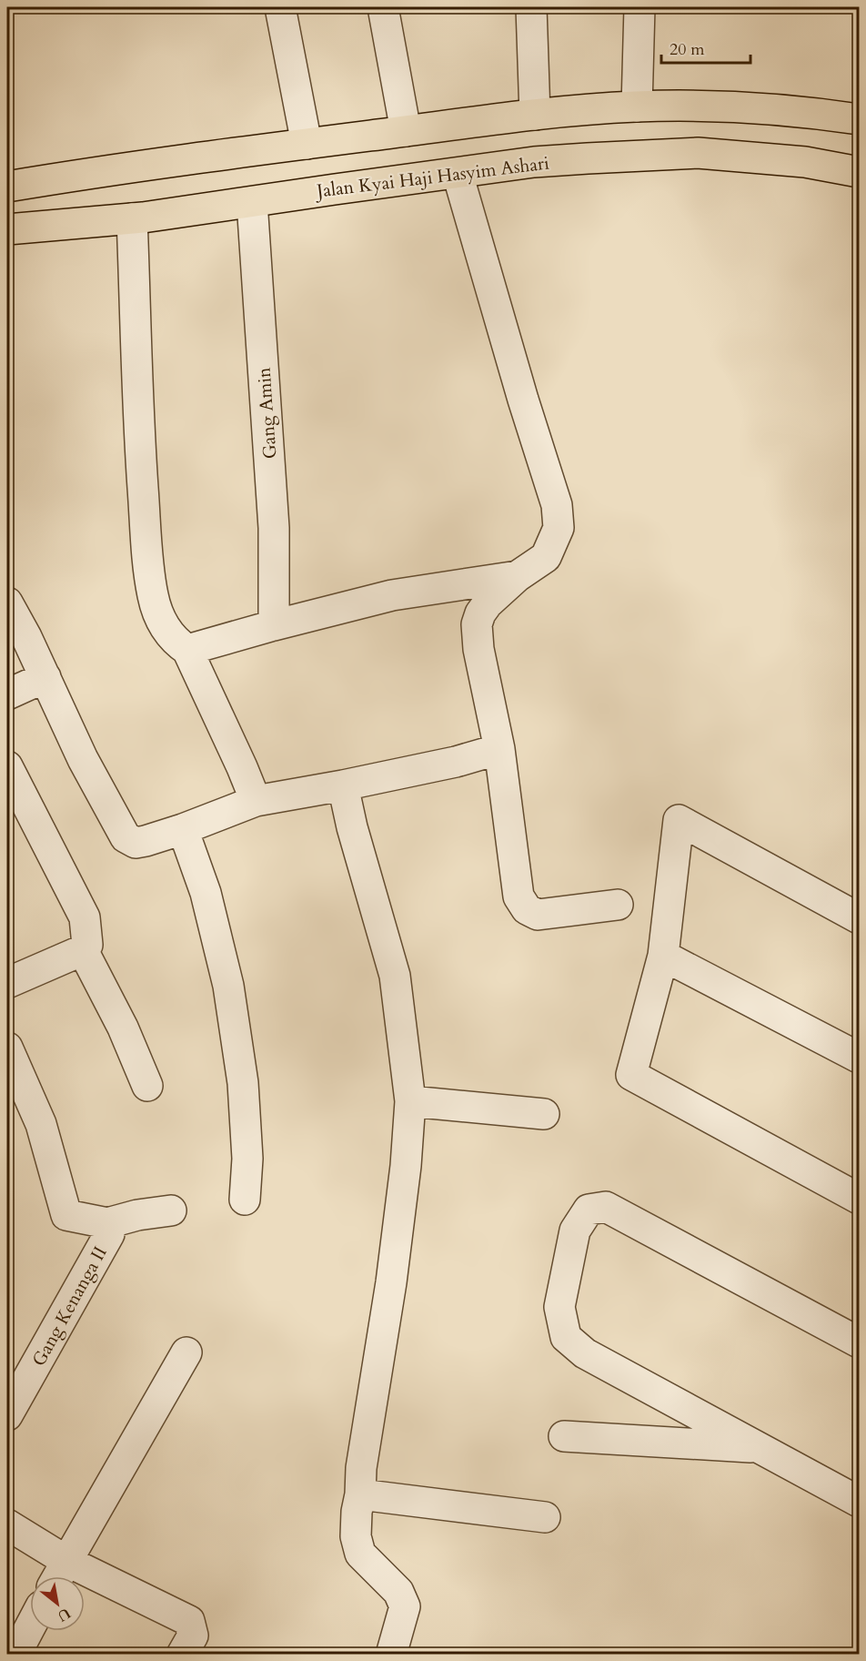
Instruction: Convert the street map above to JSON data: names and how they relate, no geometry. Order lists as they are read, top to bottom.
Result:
{
  "streets": {
    "main road": ["Jalan Kyai Haji Hasyim Ashari"],
    "street": ["Gang Amin", "Gang Kenanga II"]
  },
  "crossings": [
    ["Jalan Kyai Haji Hasyim Ashari", "Gang Amin"]
  ],
  "scale_bar": "20 m",
  "north": "bottom right"
}
